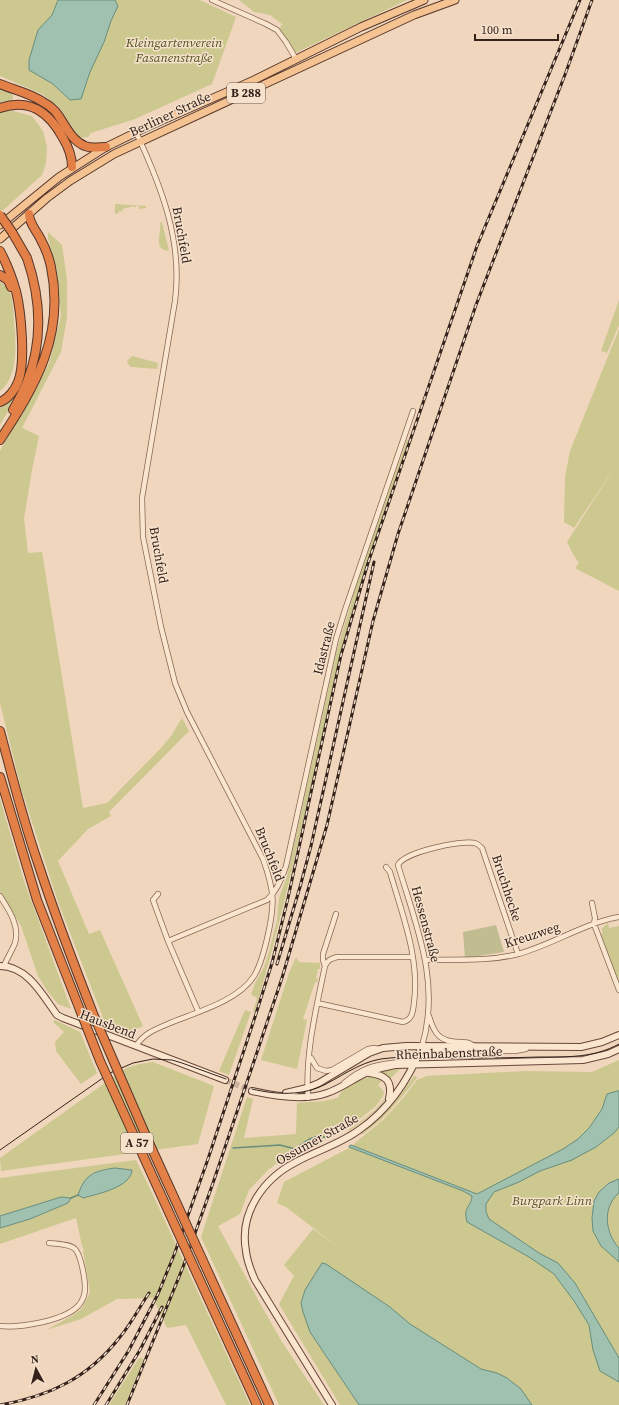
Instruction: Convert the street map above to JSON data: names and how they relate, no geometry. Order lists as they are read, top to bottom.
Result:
{
  "streets": {
    "highway": ["A 57"],
    "main road": [
      "B 288",
      "Berliner Straße",
      "Hausbend",
      "Rheinbabenstraße",
      "Ossumer Straße"
    ],
    "street": [
      "Bruchfeld",
      "Idastraße",
      "Bruchhecke",
      "Hessenstraße",
      "Kreuzweg"
    ]
  },
  "crossings": [
    ["Berliner Straße", "Bruchfeld"],
    ["Bruchfeld", "Idastraße"],
    ["Bruchfeld", "Hausbend"],
    ["Bruchhecke", "Hessenstraße"],
    ["Bruchhecke", "Kreuzweg"],
    ["Hessenstraße", "Kreuzweg"],
    ["Hessenstraße", "Rheinbabenstraße"],
    ["Hessenstraße", "Ossumer Straße"],
    ["Rheinbabenstraße", "Ossumer Straße"]
  ],
  "parks": ["Kleingartenverein Fasanenstraße", "Burgpark Linn"],
  "scale_bar": "100 m",
  "north": "top"
}
